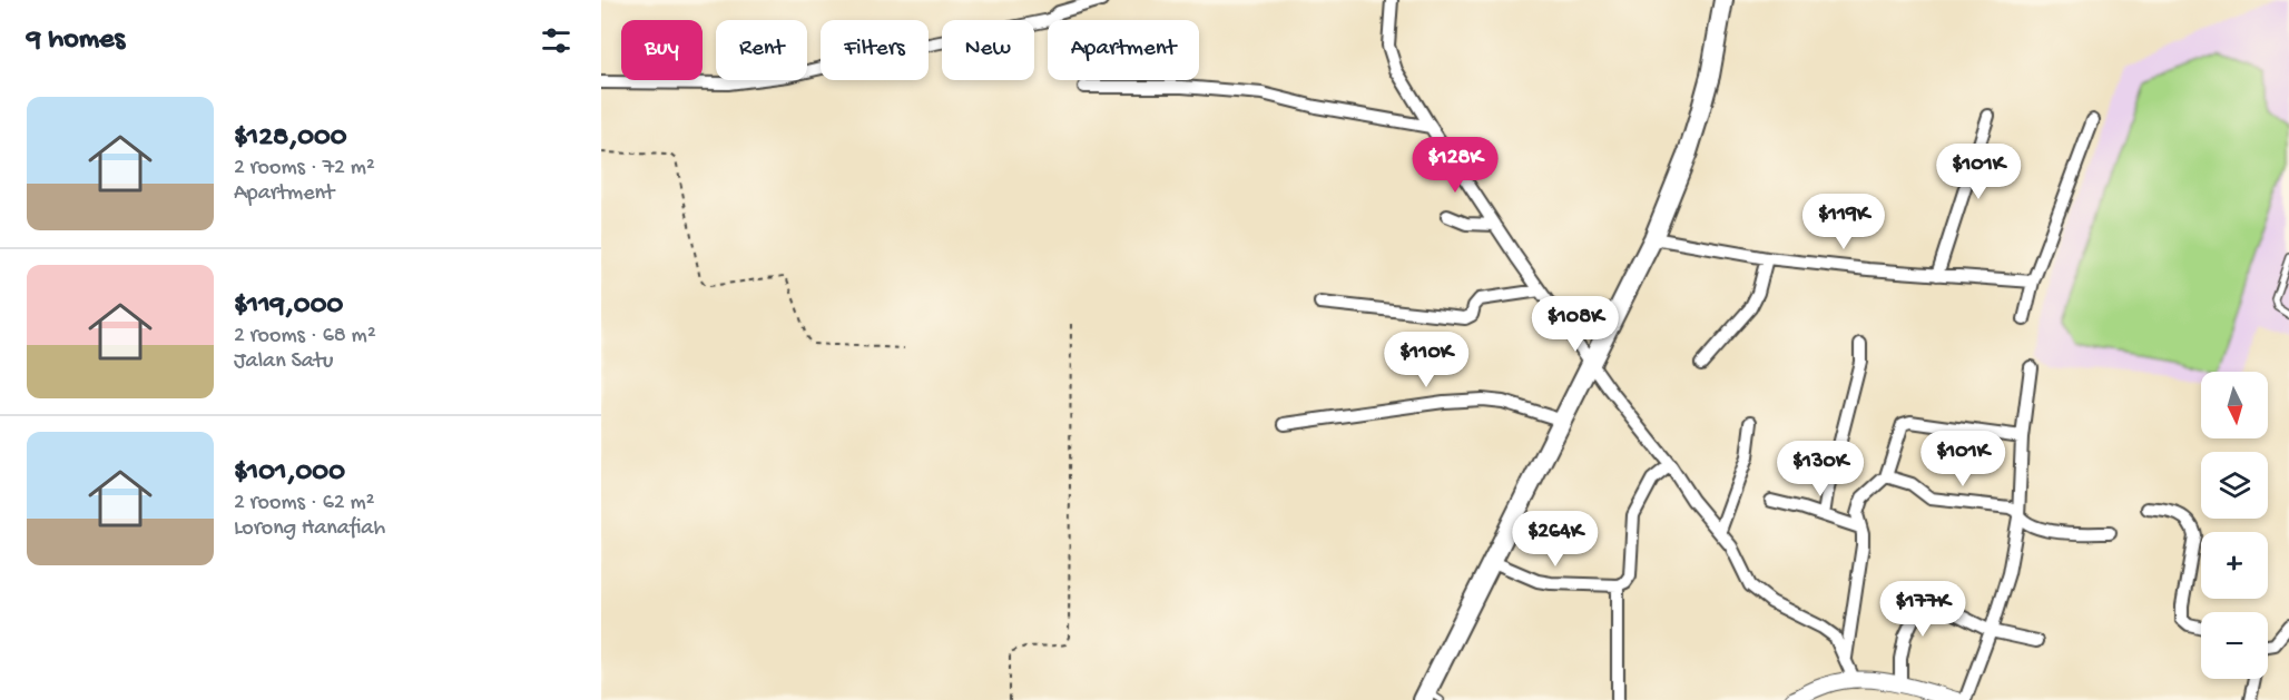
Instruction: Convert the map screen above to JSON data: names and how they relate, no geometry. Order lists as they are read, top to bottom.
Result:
{
  "north": "bottom",
  "page": {
    "heading": "9 homes",
    "chip": [
      "Buy",
      "Rent",
      "Filters",
      "New",
      "Apartment"
    ],
    "list": [
      {
        "name": "$128,000",
        "note": "2 rooms · 72 m² · Apartment"
      },
      {
        "name": "$119,000",
        "note": "2 rooms · 68 m² · Jalan Satu"
      },
      {
        "name": "$101,000",
        "note": "2 rooms · 62 m² · Lorong Hanafiah"
      }
    ],
    "price": [
      "$128K",
      "$101K",
      "$119K",
      "$108K",
      "$110K",
      "$101K",
      "$130K",
      "$264K",
      "$177K"
    ],
    "map_buttons": ["+", "−"]
  }
}
